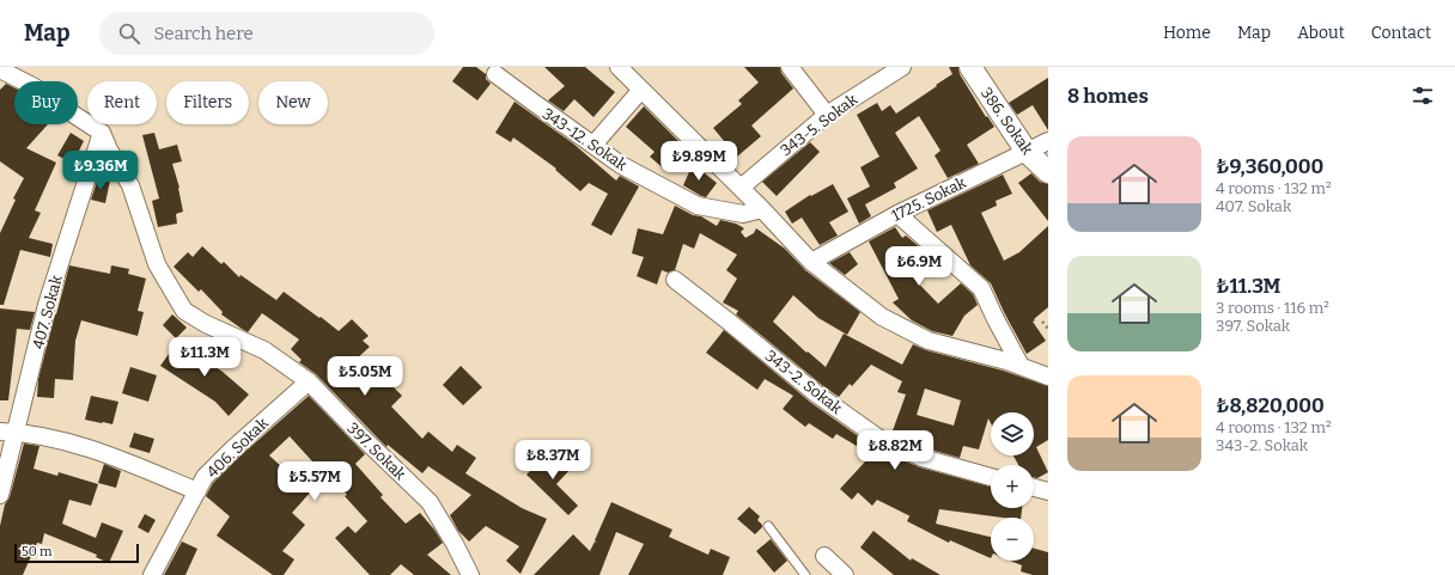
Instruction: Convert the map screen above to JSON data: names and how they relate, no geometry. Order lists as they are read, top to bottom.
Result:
{
  "streets": {
    "street": [
      "386. Sokak",
      "343-5. Sokak",
      "343-12. Sokak",
      "1725. Sokak",
      "407. Sokak",
      "343-2. Sokak",
      "406. Sokak",
      "397. Sokak"
    ]
  },
  "crossings": [
    ["386. Sokak", "1725. Sokak"],
    ["407. Sokak", "397. Sokak"],
    ["406. Sokak", "397. Sokak"]
  ],
  "scale_bar": "50 m",
  "page": {
    "header": "Map",
    "search": "Search here",
    "nav": [
      "Home",
      "Map",
      "About",
      "Contact"
    ],
    "heading": "8 homes",
    "chip": [
      "Buy",
      "Rent",
      "Filters",
      "New"
    ],
    "list": [
      {
        "name": "₺9,360,000",
        "note": "4 rooms · 132 m² · 407. Sokak"
      },
      {
        "name": "₺11.3M",
        "note": "3 rooms · 116 m² · 397. Sokak"
      },
      {
        "name": "₺8,820,000",
        "note": "4 rooms · 132 m² · 343-2. Sokak"
      }
    ],
    "price": [
      "₺9.89M",
      "₺9.36M",
      "₺6.9M",
      "₺11.3M",
      "₺5.05M",
      "₺8.82M",
      "₺8.37M",
      "₺5.57M"
    ],
    "map_buttons": ["+", "−"],
    "scale": "50 m"
  }
}
